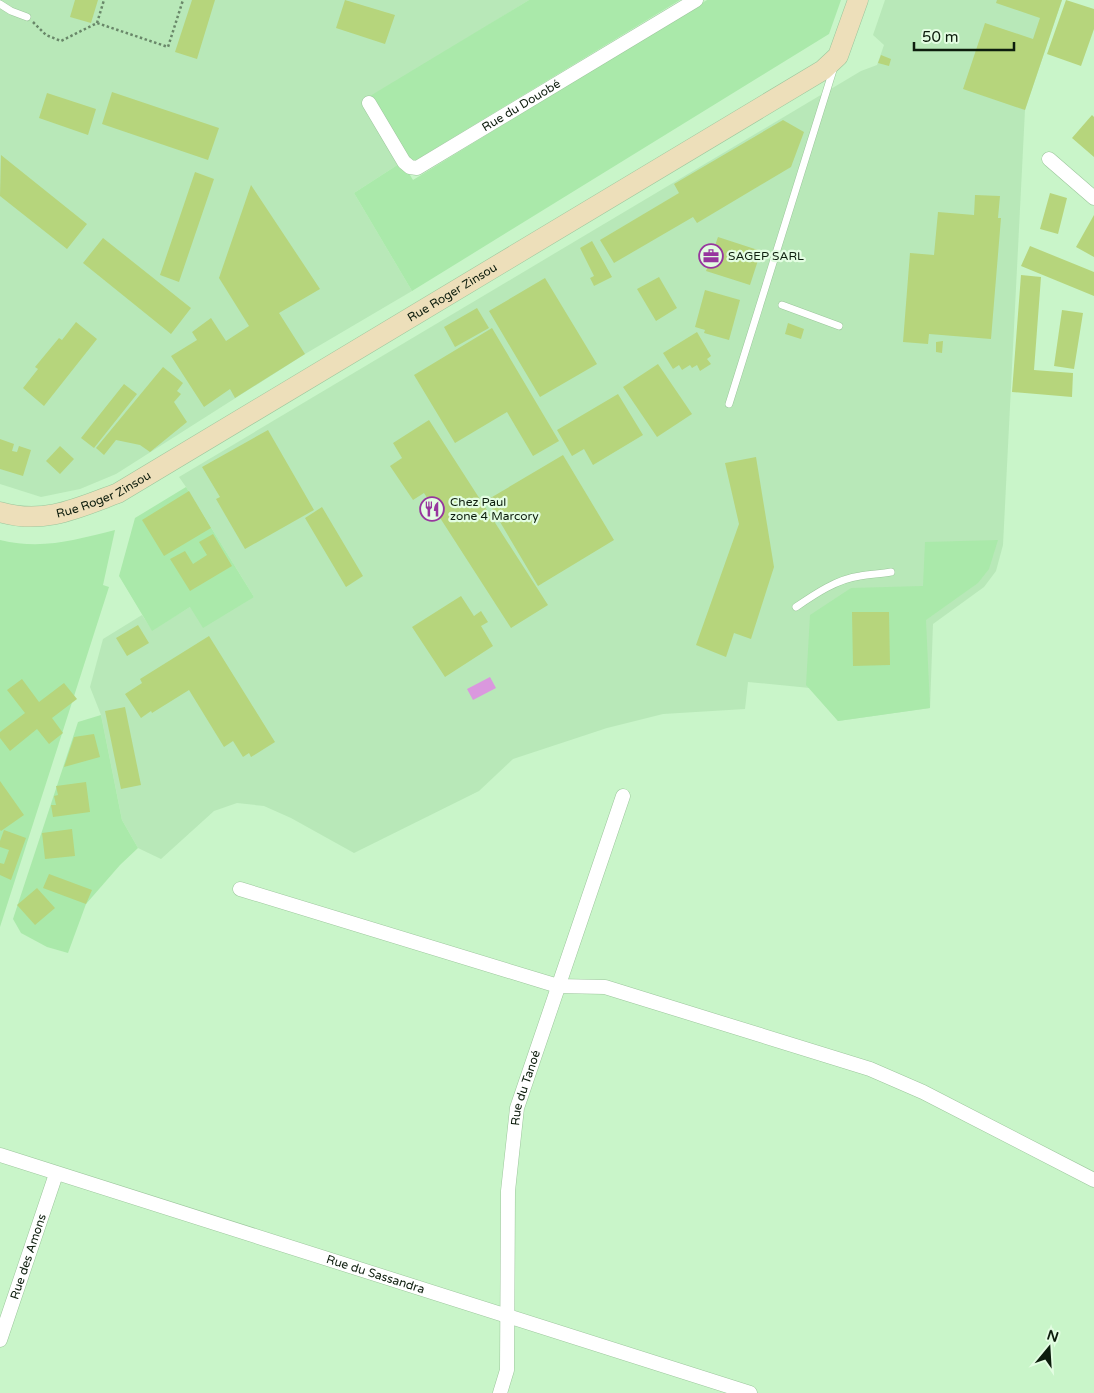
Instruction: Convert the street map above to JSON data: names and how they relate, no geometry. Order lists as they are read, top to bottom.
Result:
{
  "streets": {
    "street": [
      "Rue du Douobé",
      "Rue Roger Zinsou",
      "Rue du Tanoé",
      "Rue des Amons",
      "Rue du Sassandra"
    ]
  },
  "crossings": [
    ["Rue du Tanoé", "Rue du Sassandra"],
    ["Rue des Amons", "Rue du Sassandra"]
  ],
  "places": {
    "office": ["SAGEP SARL"],
    "restaurant": ["Chez Paul zone 4 Marcory"]
  },
  "scale_bar": "50 m",
  "north": "top"
}
